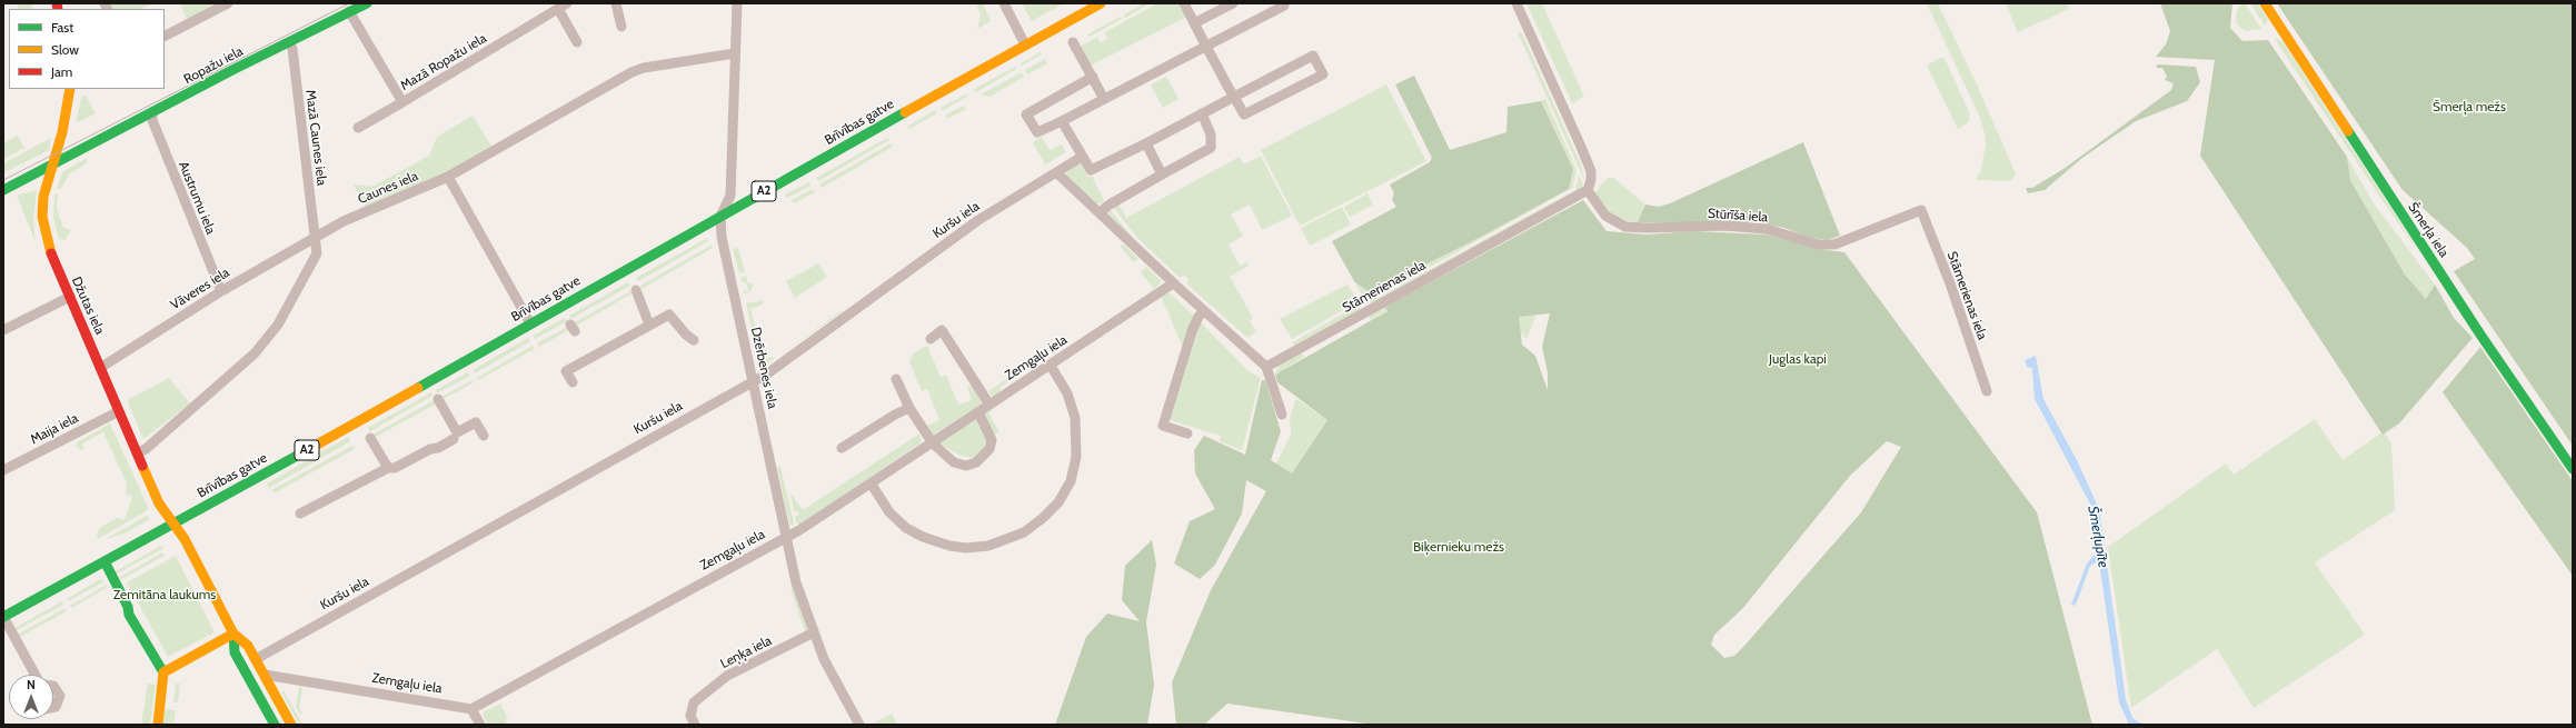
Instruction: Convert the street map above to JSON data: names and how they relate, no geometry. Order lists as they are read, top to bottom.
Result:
{
  "streets": {
    "main road": [
      "Ropažu iela",
      "Brīvības gatve",
      "A2",
      "Šmerļa iela",
      "Džutas iela"
    ],
    "street": [
      "Mazā Ropažu iela",
      "Mazā Caunes iela",
      "Caunes iela",
      "Austrumu iela",
      "Stūrīša iela",
      "Kuršu iela",
      "Stāmerienas iela",
      "Vāveres iela",
      "Zemgaļu iela",
      "Dzērbenes iela",
      "Maija iela",
      "Leņķa iela"
    ]
  },
  "crossings": [
    ["Mazā Ropažu iela", "Ropažu iela"],
    ["Ropažu iela", "Mazā Caunes iela"],
    ["Ropažu iela", "Austrumu iela"],
    ["Ropažu iela", "Džutas iela"],
    ["Brīvības gatve", "Džutas iela"],
    ["Brīvības gatve", "Dzērbenes iela"],
    ["Mazā Caunes iela", "Caunes iela"],
    ["Mazā Caunes iela", "Vāveres iela"],
    ["Caunes iela", "Vāveres iela"],
    ["Caunes iela", "Dzērbenes iela"],
    ["Austrumu iela", "Vāveres iela"],
    ["Stūrīša iela", "Stāmerienas iela"],
    ["Kuršu iela", "Dzērbenes iela"],
    ["Vāveres iela", "Džutas iela"],
    ["Džutas iela", "Maija iela"],
    ["Zemgaļu iela", "Dzērbenes iela"],
    ["Dzērbenes iela", "Leņķa iela"]
  ],
  "water": ["Šmerļupīte"],
  "parks": [
    "Šmerļa mežs",
    "Juglas kapi",
    "Biķernieku mežs",
    "Zemitāna laukums"
  ],
  "legend": ["Fast", "Slow", "Jam"],
  "north": "top"
}
